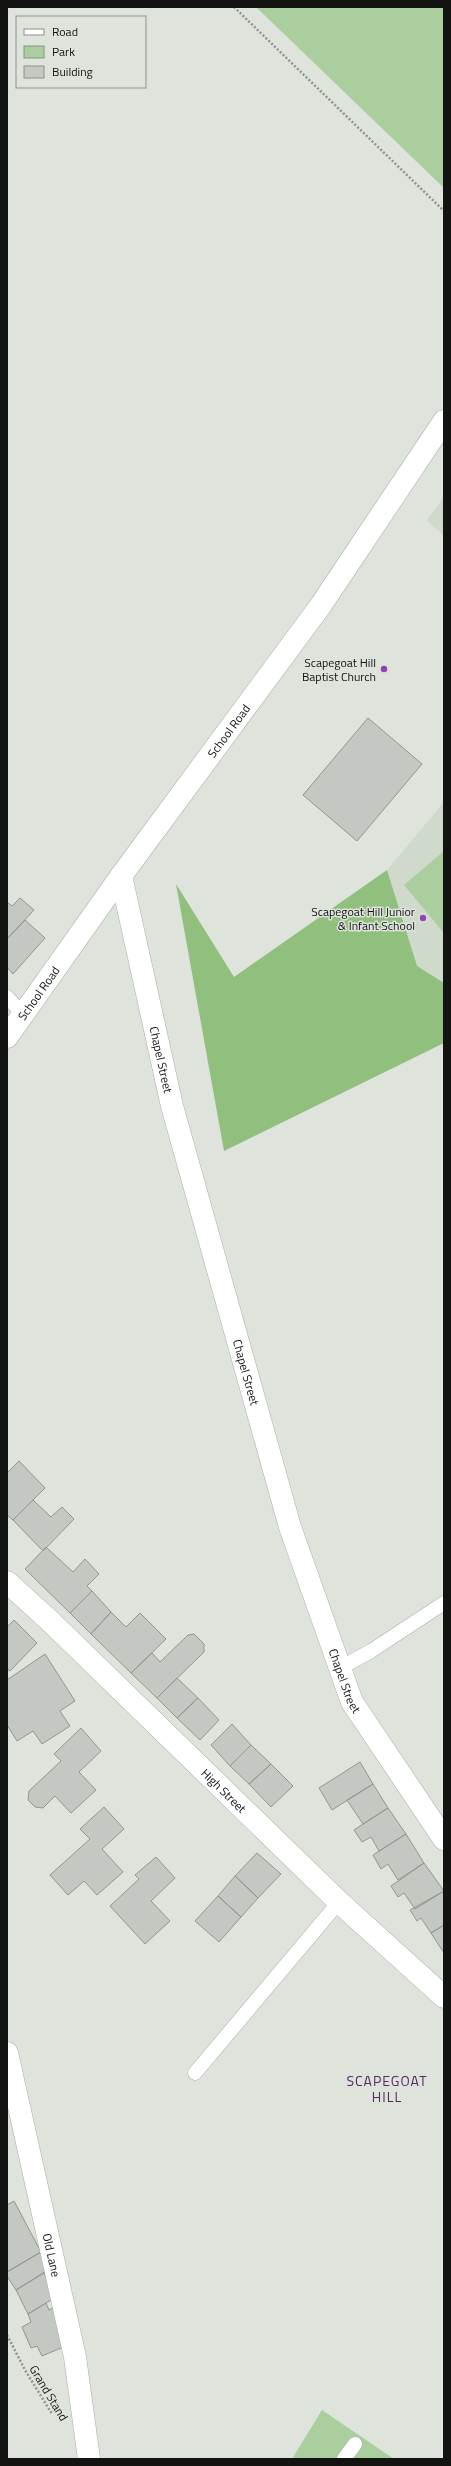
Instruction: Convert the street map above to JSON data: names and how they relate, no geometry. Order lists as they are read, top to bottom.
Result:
{
  "streets": {
    "street": [
      "School Road",
      "Chapel Street",
      "High Street",
      "Old Lane"
    ],
    "path": ["Grand Stand"]
  },
  "crossings": [
    ["School Road", "Chapel Street"]
  ],
  "districts": ["SCAPEGOAT HILL"],
  "places": ["Scapegoat Hill Baptist Church", "Scapegoat Hill Junior & Infant School"],
  "legend": ["Road", "Park", "Building"]
}
